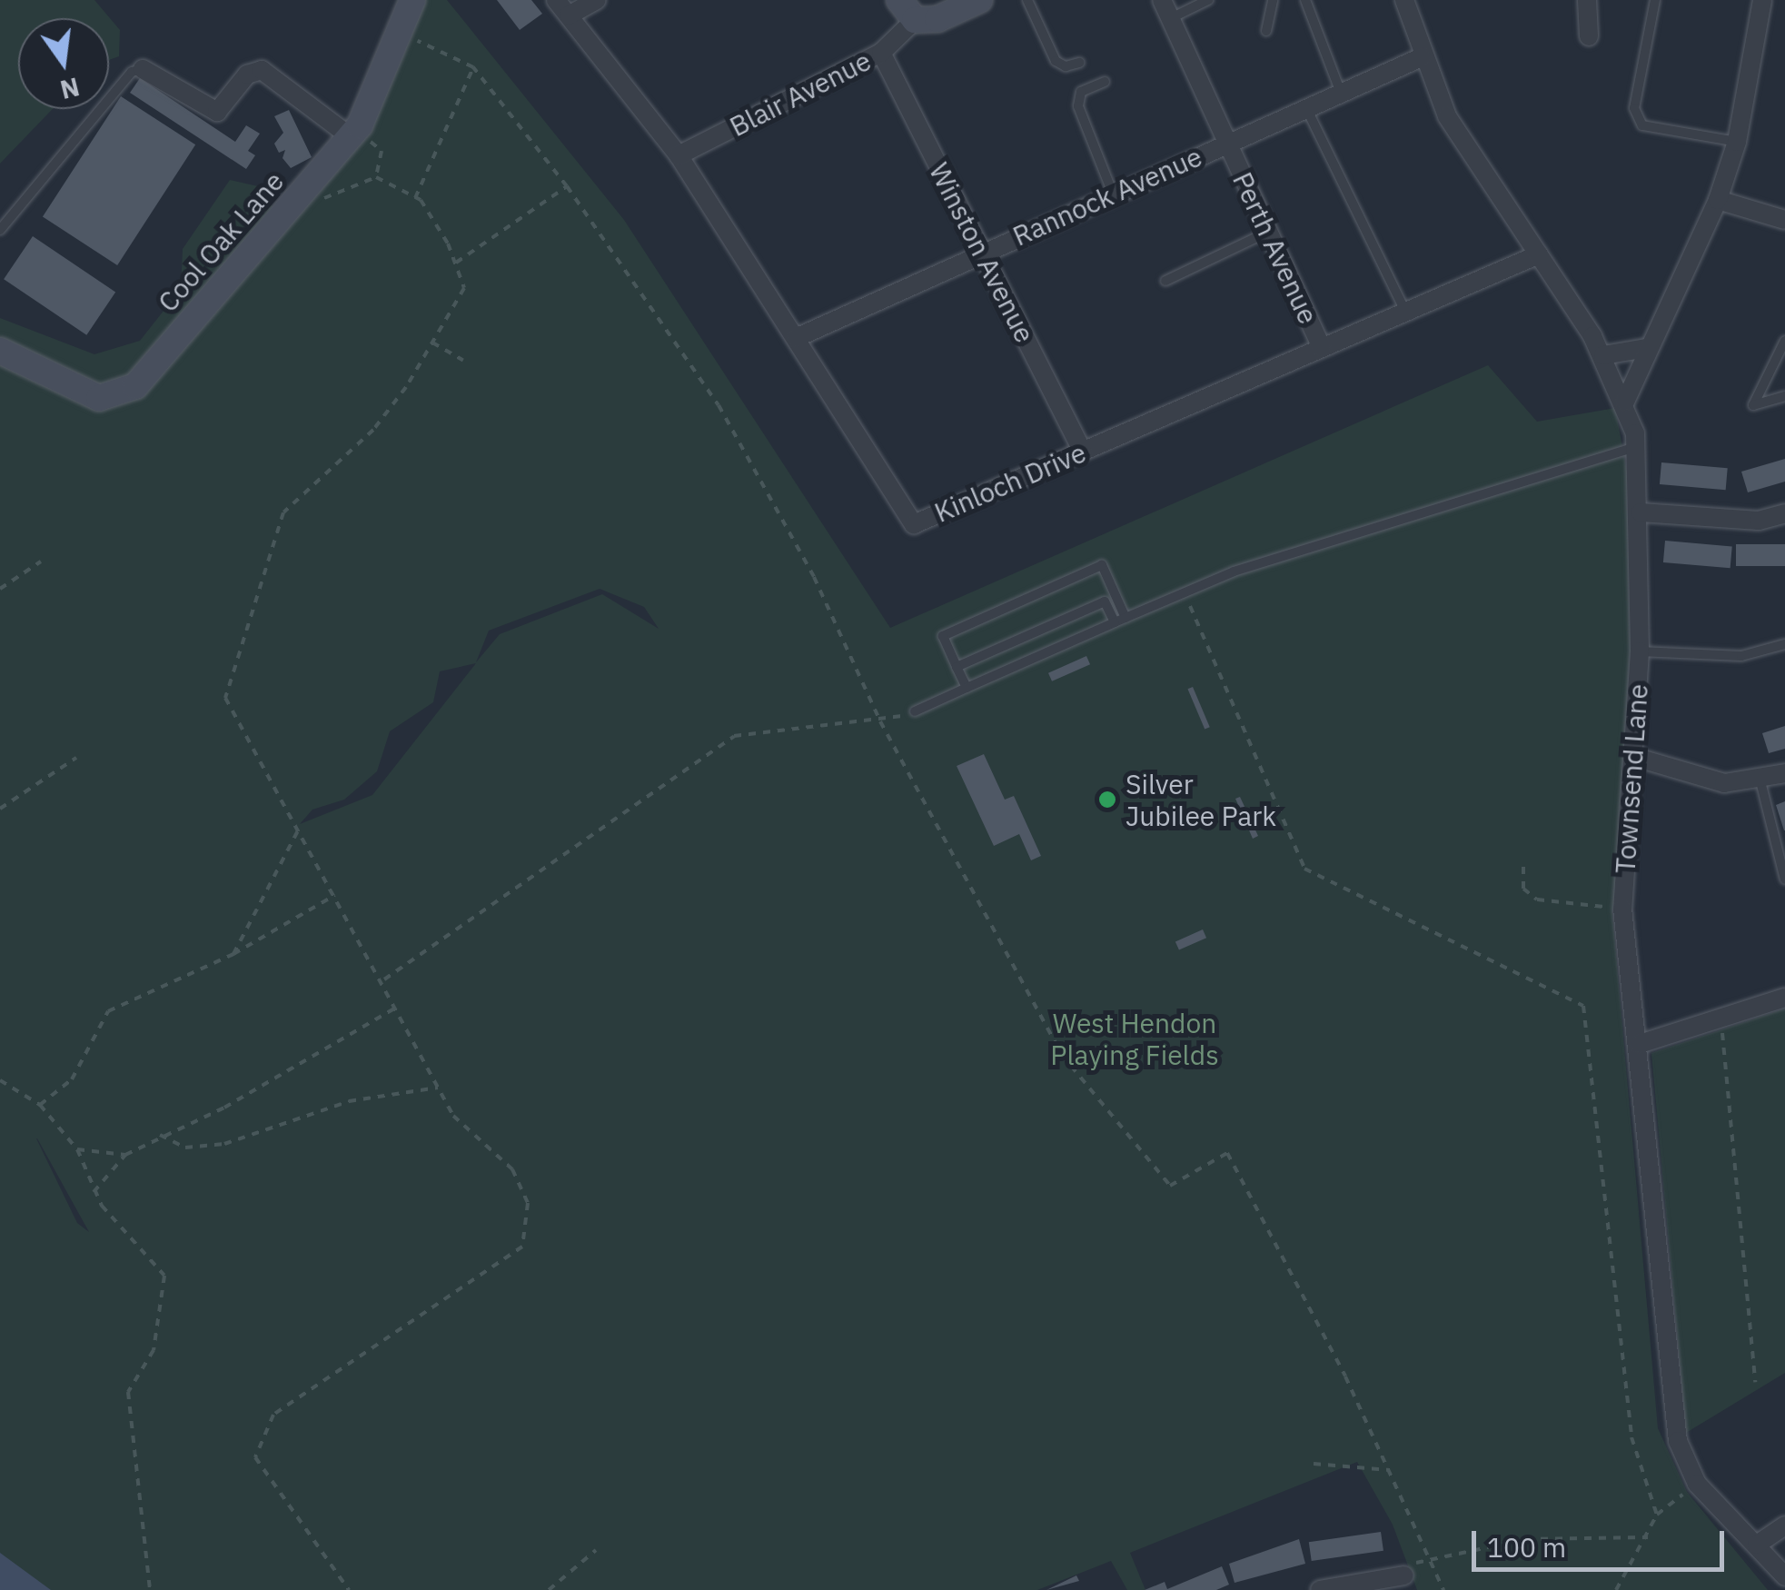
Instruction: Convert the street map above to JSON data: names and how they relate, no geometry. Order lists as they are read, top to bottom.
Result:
{
  "streets": {
    "street": [
      "Blair Avenue",
      "Rannock Avenue",
      "Cool Oak Lane",
      "Perth Avenue",
      "Winston Avenue",
      "Kinloch Drive",
      "Townsend Lane"
    ]
  },
  "crossings": [
    ["Blair Avenue", "Winston Avenue"],
    ["Blair Avenue", "Kinloch Drive"],
    ["Rannock Avenue", "Perth Avenue"],
    ["Rannock Avenue", "Winston Avenue"],
    ["Rannock Avenue", "Kinloch Drive"],
    ["Rannock Avenue", "Townsend Lane"],
    ["Perth Avenue", "Kinloch Drive"],
    ["Winston Avenue", "Kinloch Drive"],
    ["Kinloch Drive", "Townsend Lane"]
  ],
  "parks": ["West Hendon Playing Fields"],
  "places": ["Silver Jubilee Park"],
  "scale_bar": "100 m",
  "north": "bottom"
}
